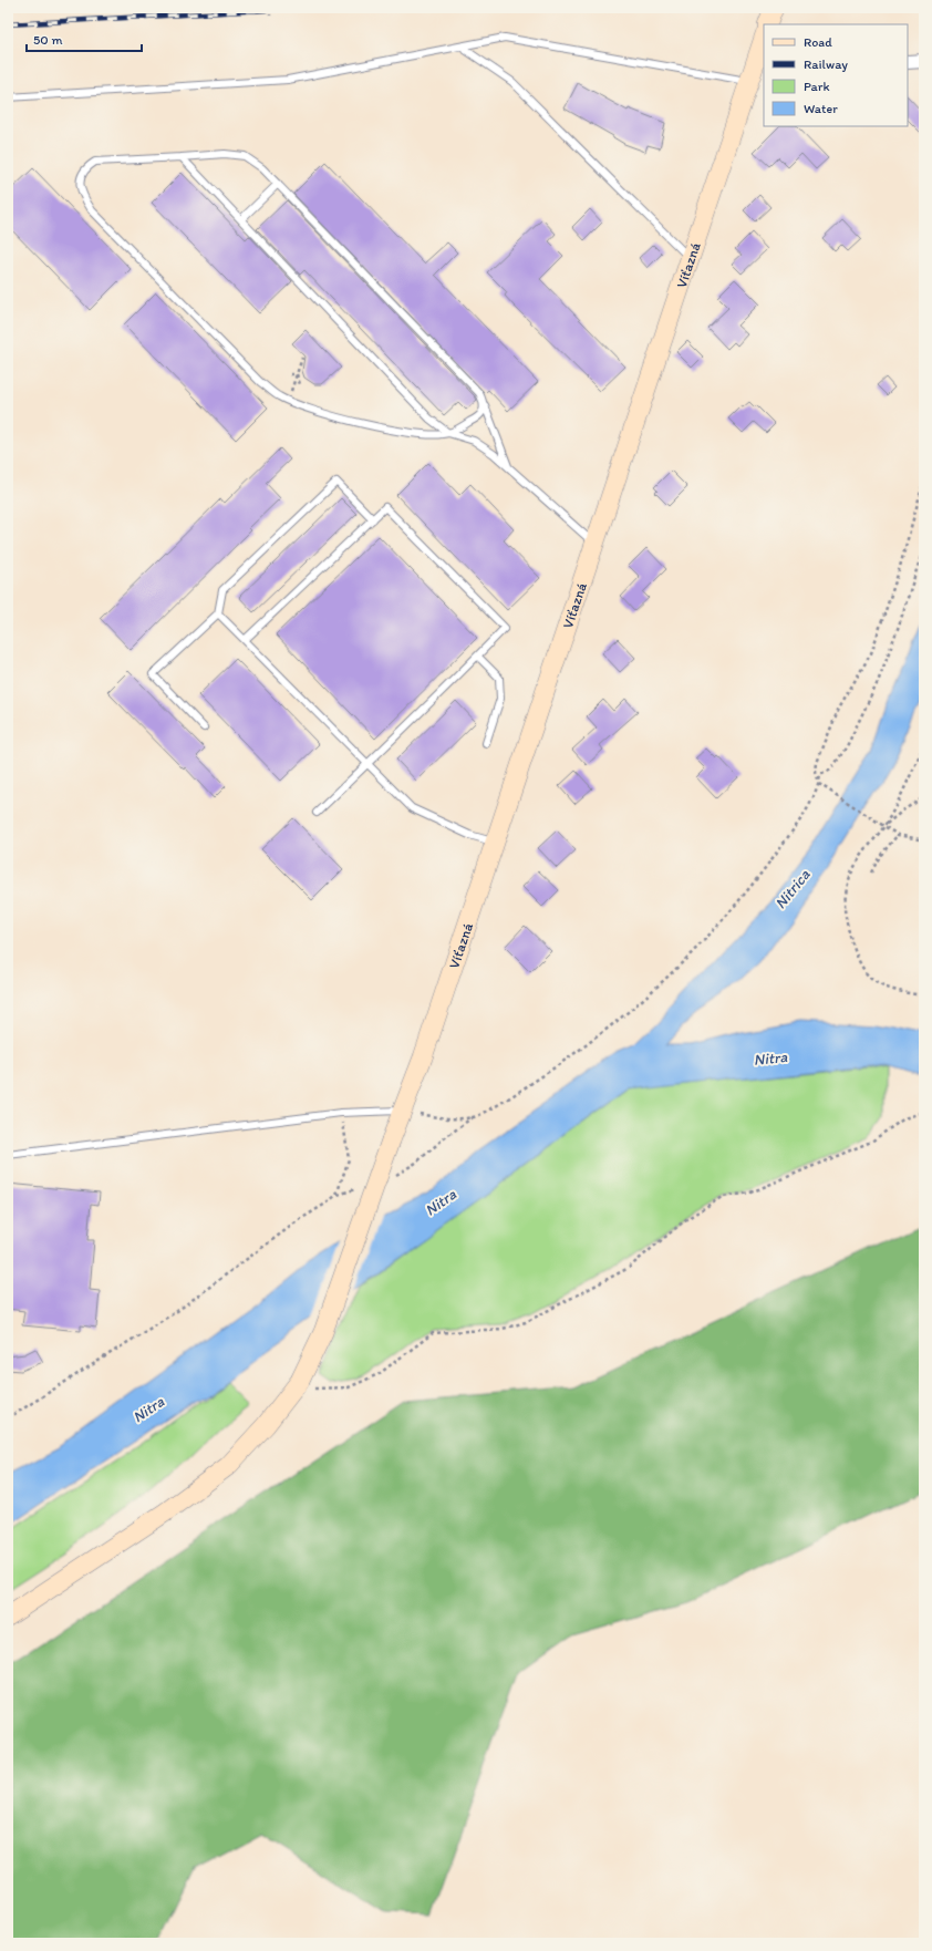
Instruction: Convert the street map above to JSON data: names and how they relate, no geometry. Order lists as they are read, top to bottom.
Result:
{
  "streets": {
    "main road": ["Víťazná"]
  },
  "water": ["Nitrica", "Nitra"],
  "legend": [
    "Road",
    "Railway",
    "Park",
    "Water"
  ],
  "scale_bar": "50 m"
}
